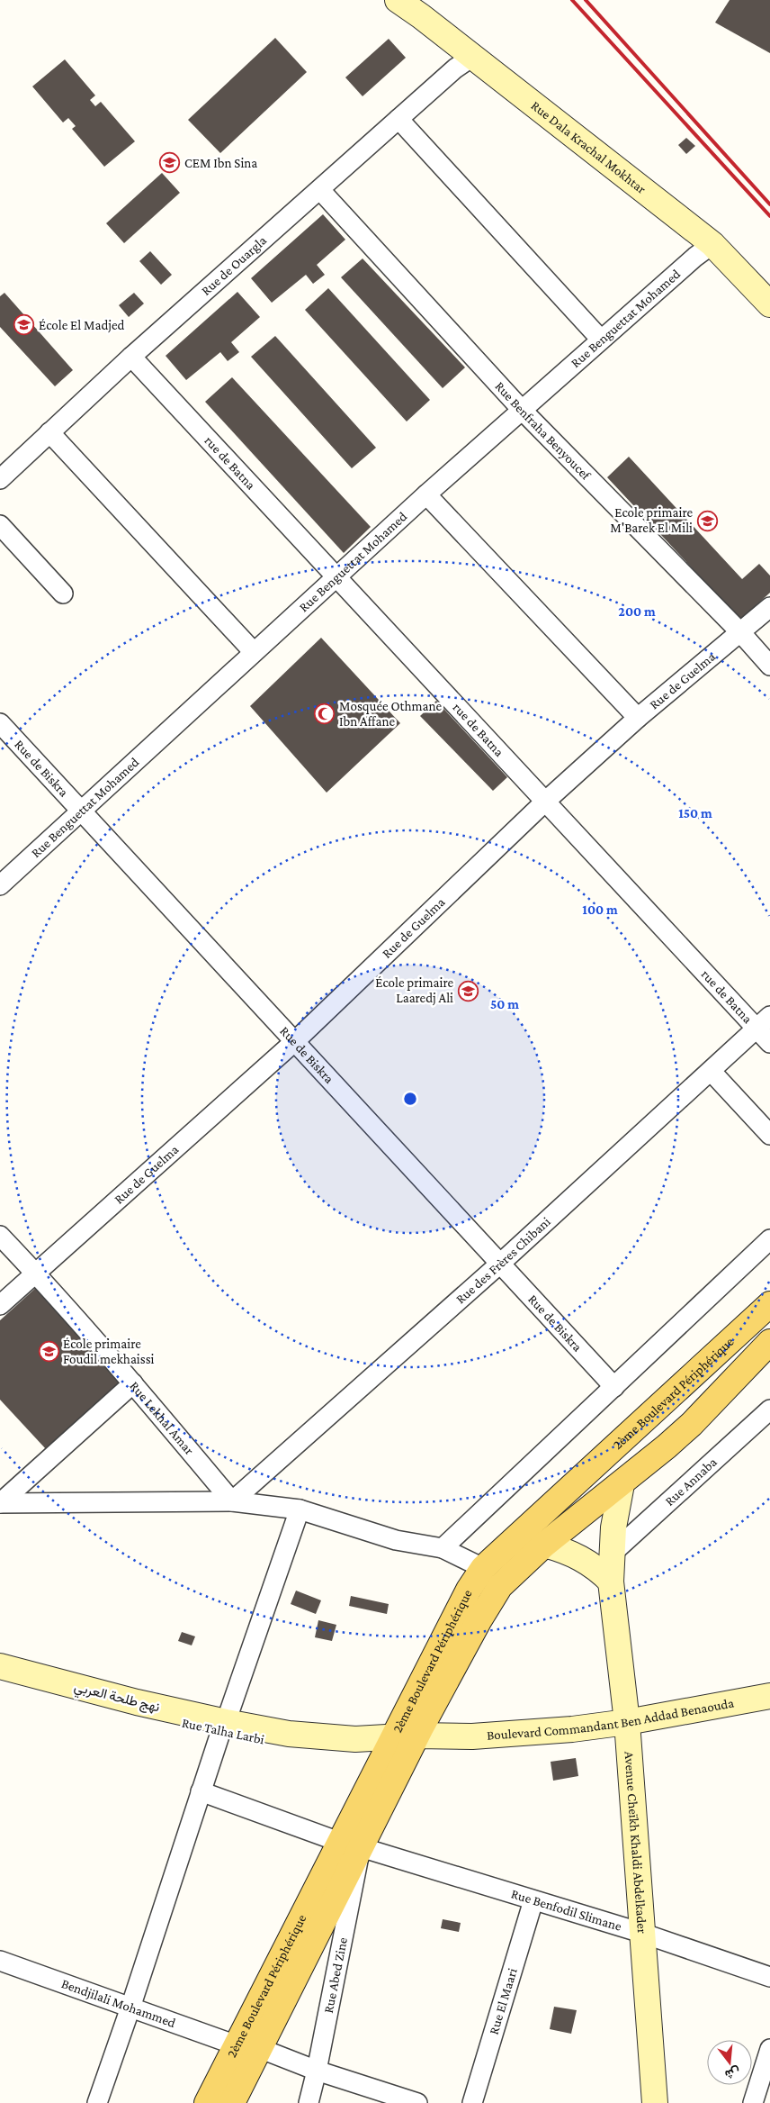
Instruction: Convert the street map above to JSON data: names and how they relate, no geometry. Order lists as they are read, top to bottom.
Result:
{
  "streets": {
    "main road": ["2ème Boulevard Périphérique"],
    "street": [
      "Rue Dala Krachal Mokhtar",
      "Rue de Ouargla",
      "Rue Benguettat Mohamed",
      "Rue Benfraha Benyoucef",
      "rue de Batna",
      "Rue de Guelma",
      "Rue de Biskra",
      "Rue des Frères Chibani",
      "Rue Lekhal Amar",
      "Rue Annaba",
      "نهج طلحة العربي",
      "Boulevard Commandant Ben Addad Benaouda",
      "Rue Talha Larbi",
      "Avenue Cheïkh Khaldi Abdelkader",
      "Rue Benfodil Slimane",
      "Rue Abed Zine",
      "Rue El Maari",
      "Bendjilali Mohammed"
    ]
  },
  "crossings": [
    ["Rue Dala Krachal Mokhtar", "Rue de Ouargla"],
    ["Rue Dala Krachal Mokhtar", "Rue Benguettat Mohamed"],
    ["Rue de Ouargla", "Rue Benfraha Benyoucef"],
    ["Rue de Ouargla", "rue de Batna"],
    ["Rue Benguettat Mohamed", "Rue Benfraha Benyoucef"],
    ["Rue Benguettat Mohamed", "rue de Batna"],
    ["Rue Benguettat Mohamed", "Rue de Biskra"],
    ["Rue Benfraha Benyoucef", "Rue de Guelma"],
    ["rue de Batna", "Rue de Guelma"],
    ["rue de Batna", "Rue des Frères Chibani"],
    ["Rue de Guelma", "Rue de Biskra"],
    ["Rue de Guelma", "Rue Lekhal Amar"],
    ["Rue de Biskra", "Rue des Frères Chibani"],
    ["Rue des Frères Chibani", "Rue Lekhal Amar"],
    ["2ème Boulevard Périphérique", "نهج طلحة العربي"],
    ["2ème Boulevard Périphérique", "Boulevard Commandant Ben Addad Benaouda"],
    ["2ème Boulevard Périphérique", "Avenue Cheïkh Khaldi Abdelkader"],
    ["2ème Boulevard Périphérique", "Rue Benfodil Slimane"],
    ["2ème Boulevard Périphérique", "Rue Abed Zine"],
    ["2ème Boulevard Périphérique", "Bendjilali Mohammed"],
    ["Rue Annaba", "Avenue Cheïkh Khaldi Abdelkader"],
    ["نهج طلحة العربي", "Boulevard Commandant Ben Addad Benaouda"],
    ["نهج طلحة العربي", "Rue Talha Larbi"],
    ["Boulevard Commandant Ben Addad Benaouda", "Avenue Cheïkh Khaldi Abdelkader"],
    ["Avenue Cheïkh Khaldi Abdelkader", "Rue Benfodil Slimane"],
    ["Rue Benfodil Slimane", "Rue Abed Zine"],
    ["Rue Benfodil Slimane", "Rue El Maari"],
    ["Rue Abed Zine", "Bendjilali Mohammed"]
  ],
  "places": {
    "school or university": [
      "CEM Ibn Sina",
      "École El Madjed",
      "Ecole primaire M'Barek El Mili",
      "École primaire Laaredj Ali",
      "École primaire Foudil mekhaissi"
    ],
    "mosque": ["Mosquée Othmane Ibn Affane"]
  },
  "north": "bottom",
  "rings": [
    "200 m",
    "150 m",
    "100 m",
    "50 m"
  ]
}
